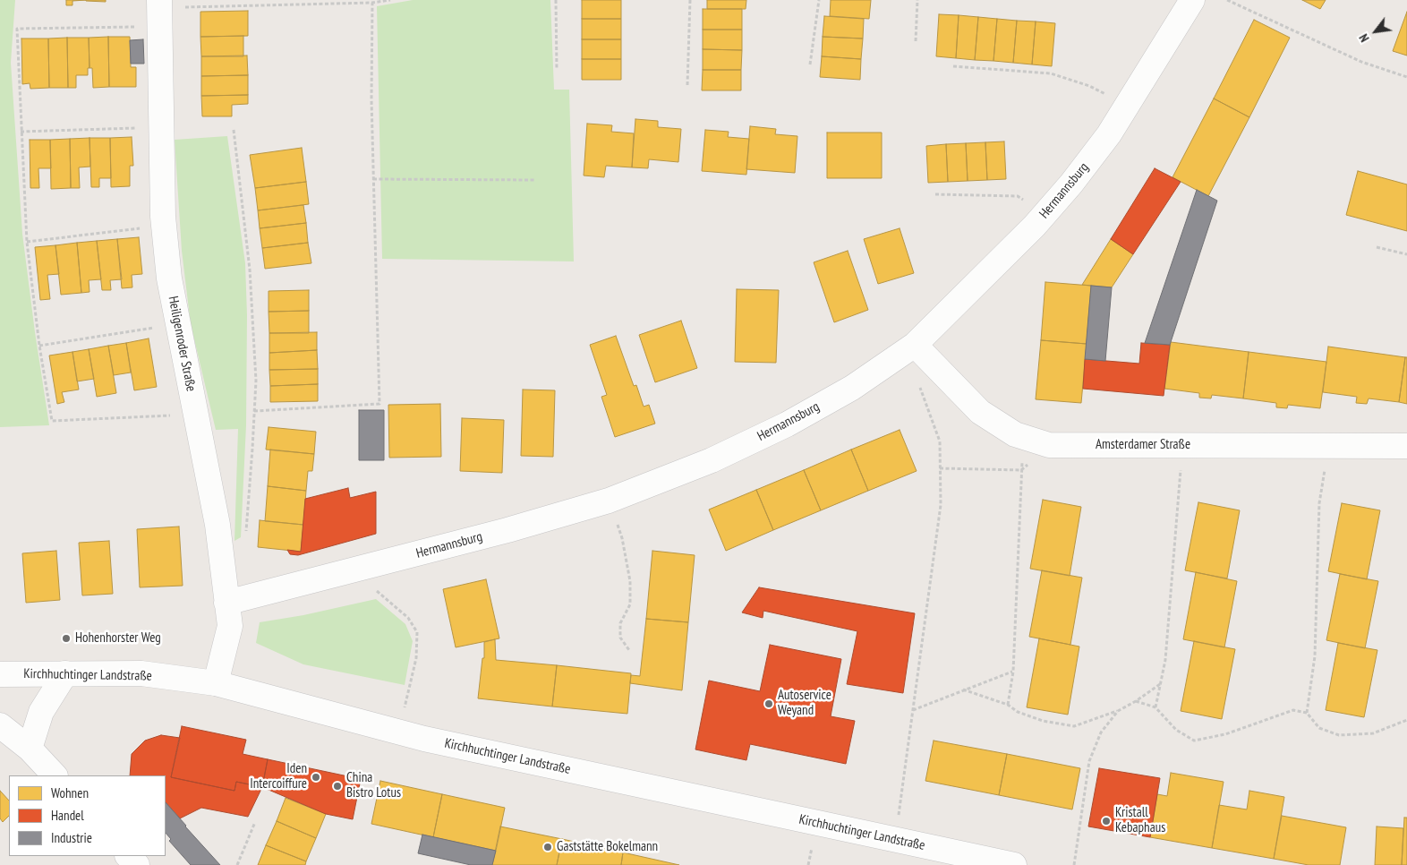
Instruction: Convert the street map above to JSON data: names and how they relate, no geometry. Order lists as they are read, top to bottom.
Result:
{
  "streets": {
    "street": [
      "Hermannsburg",
      "Heiligenroder Straße",
      "Amsterdamer Straße",
      "Kirchhuchtinger Landstraße"
    ]
  },
  "crossings": [
    ["Hermannsburg", "Heiligenroder Straße"],
    ["Hermannsburg", "Amsterdamer Straße"],
    ["Heiligenroder Straße", "Kirchhuchtinger Landstraße"]
  ],
  "places": [
    "Hohenhorster Weg",
    "Autoservice Weyand",
    "Iden Intercoiffure",
    "China Bistro Lotus",
    "Kristall Kebaphaus",
    "Gaststätte Bokelmann"
  ],
  "legend": ["Wohnen", "Handel", "Industrie"],
  "north": "bottom left"
}
